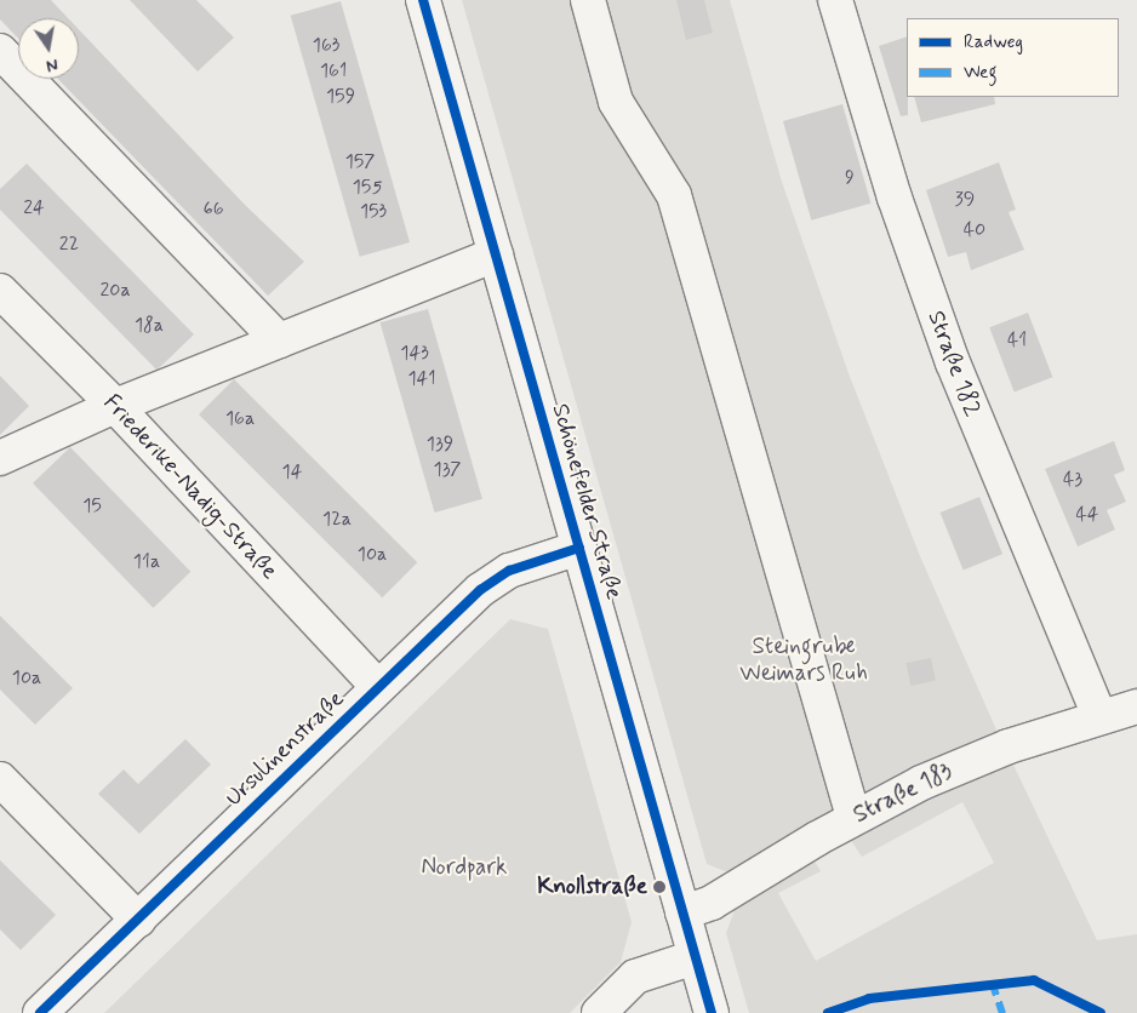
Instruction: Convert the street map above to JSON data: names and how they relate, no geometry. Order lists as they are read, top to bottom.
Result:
{
  "streets": {
    "street": [
      "Straße 182",
      "Friederike-Nadig-Straße",
      "Schönefelder Straße",
      "Ursulinenstraße",
      "Straße 183"
    ]
  },
  "crossings": [
    ["Straße 182", "Straße 183"],
    ["Friederike-Nadig-Straße", "Ursulinenstraße"],
    ["Schönefelder Straße", "Ursulinenstraße"],
    ["Schönefelder Straße", "Straße 183"]
  ],
  "parks": ["Steingrube Weimars Ruh", "Nordpark"],
  "places": ["Knollstraße"],
  "house_numbers": [
    "163",
    "161",
    "159",
    "157",
    "9",
    "155",
    "39",
    "24",
    "66",
    "153",
    "40",
    "22",
    "20a",
    "18a",
    "41",
    "143",
    "141",
    "16a",
    "139",
    "137",
    "14",
    "43",
    "15",
    "44",
    "12a",
    "10a",
    "11a",
    "10a"
  ],
  "legend": ["Radweg", "Weg"],
  "north": "bottom"
}
